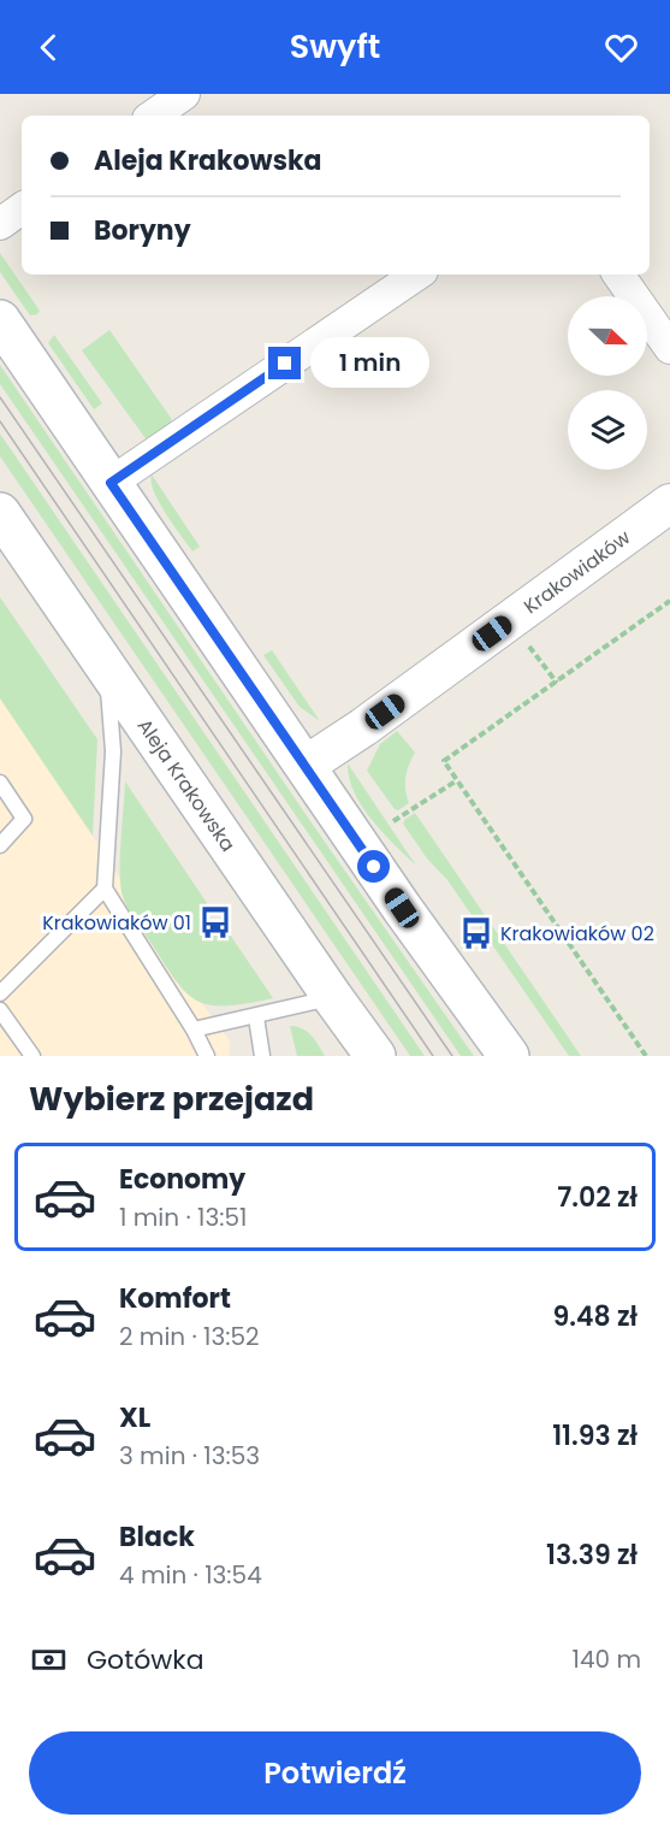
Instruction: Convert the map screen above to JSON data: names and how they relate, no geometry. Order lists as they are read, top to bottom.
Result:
{
  "streets": {
    "main road": ["Aleja Krakowska"],
    "street": ["Krakowiaków"]
  },
  "places": {
    "bus stop": ["Krakowiaków 01", "Krakowiaków 02"]
  },
  "north": "right",
  "page": {
    "header": "Swyft",
    "banner": ["Aleja Krakowska", "Boryny"],
    "bubble": "1 min",
    "heading": "Wybierz przejazd",
    "list": [
      {
        "name": "Economy",
        "note": "1 min · 13:51",
        "value": "7.02 zł"
      },
      {
        "name": "Komfort",
        "note": "2 min · 13:52",
        "value": "9.48 zł"
      },
      {
        "name": "XL",
        "note": "3 min · 13:53",
        "value": "11.93 zł"
      },
      {
        "name": "Black",
        "note": "4 min · 13:54",
        "value": "13.39 zł"
      }
    ],
    "pay": ["Gotówka", "140 m"],
    "buttons": "Potwierdź"
  }
}
